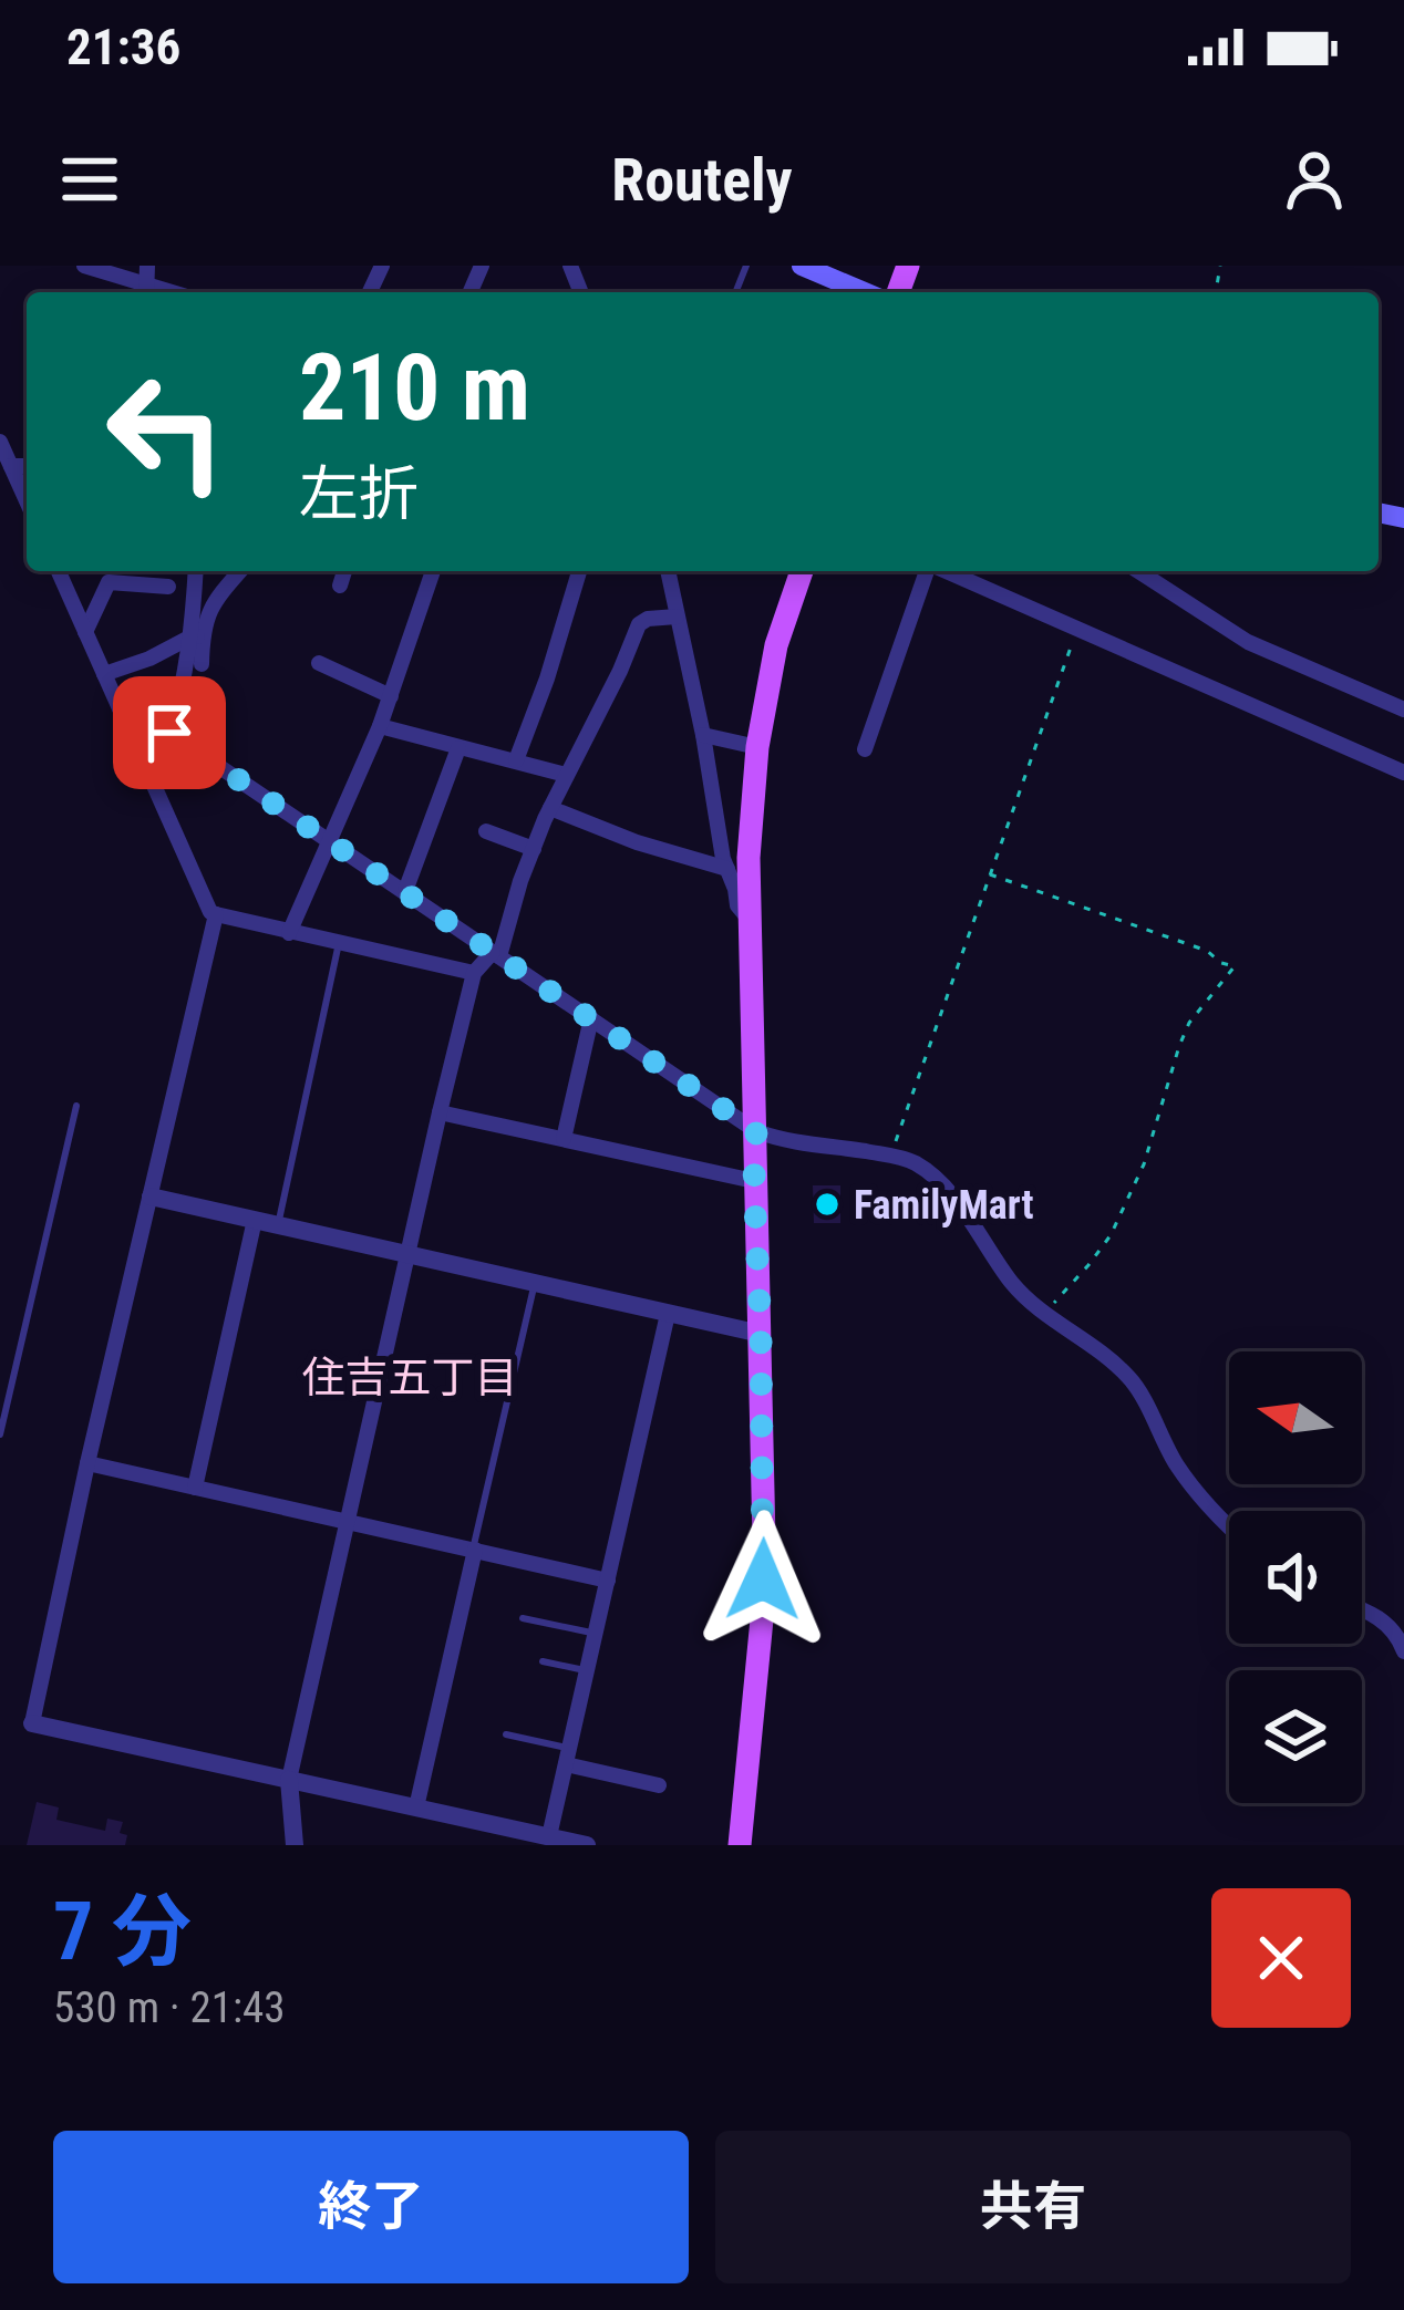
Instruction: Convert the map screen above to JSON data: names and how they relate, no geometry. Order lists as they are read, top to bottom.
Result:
{
  "districts": ["住吉五丁目"],
  "places": ["FamilyMart"],
  "north": "left",
  "page": {
    "status": "21:36",
    "header": "Routely",
    "turn": ["210 m", "左折"],
    "heading": ["7 分", "530 m · 21:43"],
    "buttons": ["終了", "共有"]
  }
}
